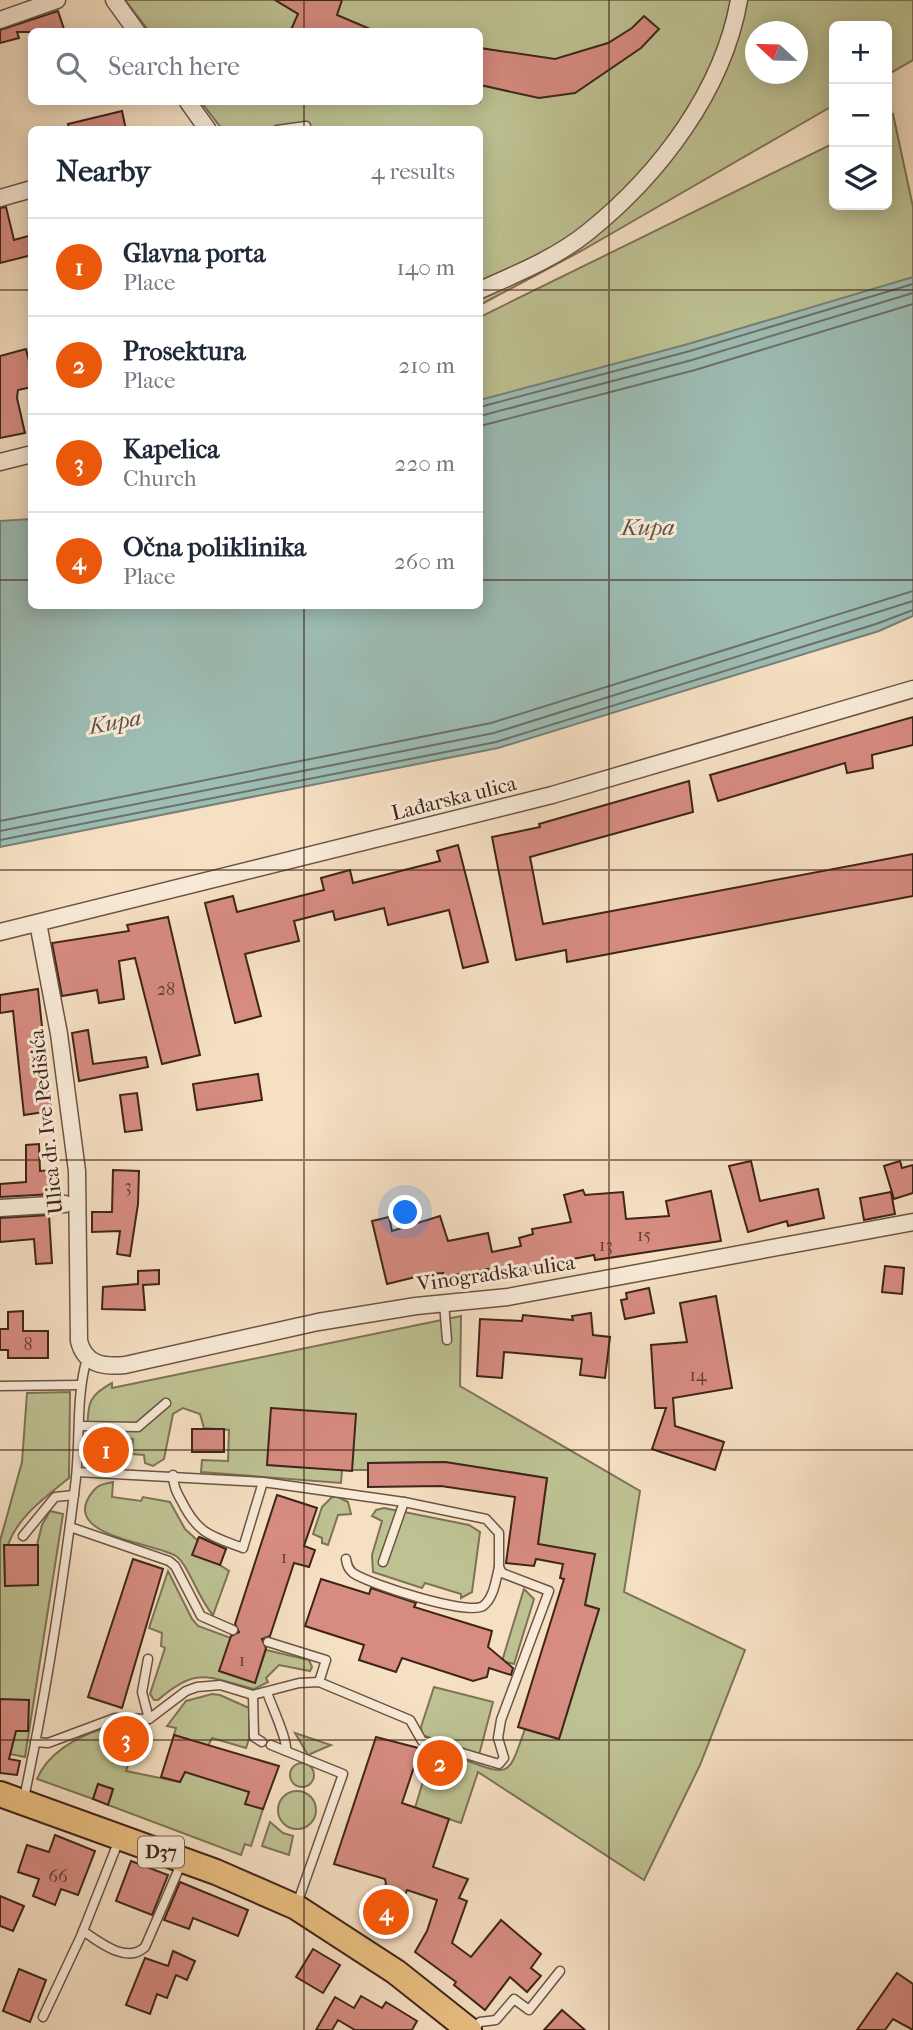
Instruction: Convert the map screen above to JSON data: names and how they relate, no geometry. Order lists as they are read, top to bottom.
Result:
{
  "streets": {
    "main road": ["D37"],
    "street": ["Lađarska ulica", "Ulica dr. Ive Pedišića", "Vinogradska ulica"]
  },
  "crossings": [
    ["Lađarska ulica", "Ulica dr. Ive Pedišića"],
    ["Ulica dr. Ive Pedišića", "Vinogradska ulica"]
  ],
  "water": ["Kupa"],
  "house_numbers": [
    "28",
    "3",
    "15",
    "13",
    "8",
    "14",
    "1",
    "1",
    "66"
  ],
  "north": "left",
  "page": {
    "map_buttons": ["+", "−"],
    "search": "Search here",
    "heading": ["Nearby", "4 results"],
    "list": [
      {
        "mark": "1",
        "name": "Glavna porta",
        "note": "Place",
        "value": "140 m"
      },
      {
        "mark": "2",
        "name": "Prosektura",
        "note": "Place",
        "value": "210 m"
      },
      {
        "mark": "3",
        "name": "Kapelica",
        "note": "Church",
        "value": "220 m"
      },
      {
        "mark": "4",
        "name": "Očna poliklinika",
        "note": "Place",
        "value": "260 m"
      }
    ],
    "pins": [
      "1",
      "3",
      "2",
      "4"
    ]
  }
}
